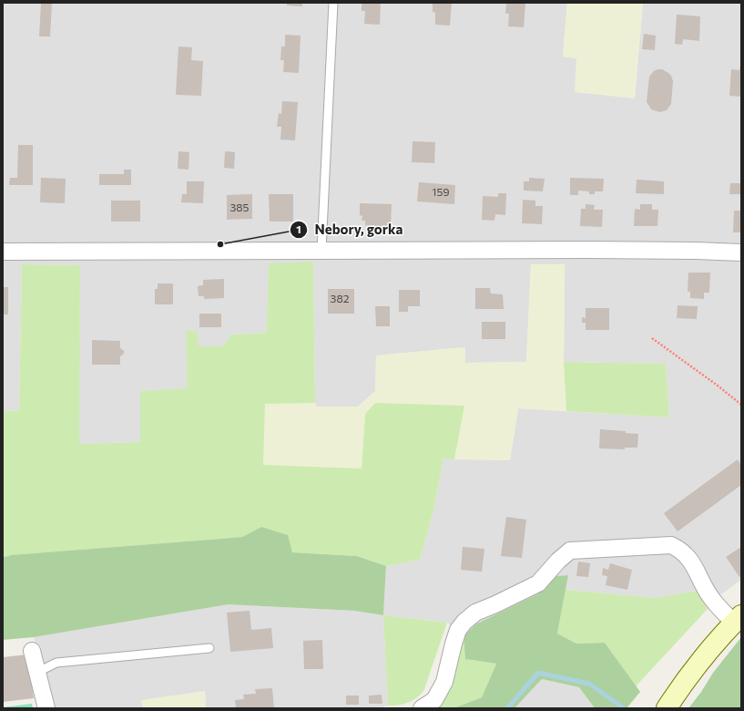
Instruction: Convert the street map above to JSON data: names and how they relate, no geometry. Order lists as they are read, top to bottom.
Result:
{
  "places": ["Nebory, gorka"],
  "house_numbers": ["159", "385", "382"]
}
